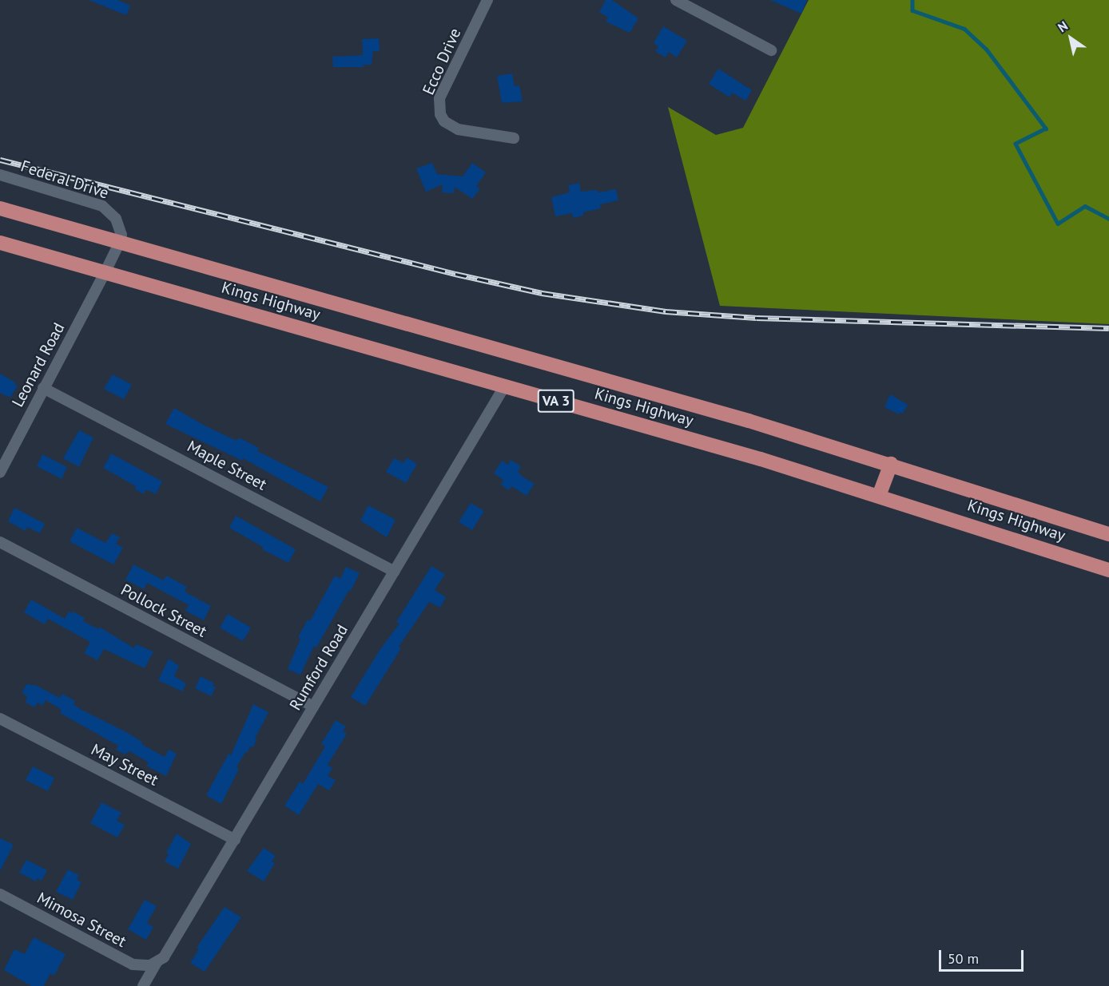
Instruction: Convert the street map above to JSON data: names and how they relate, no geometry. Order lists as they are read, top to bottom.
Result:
{
  "streets": {
    "highway": ["Kings Highway", "VA 3"],
    "street": [
      "Ecco Drive",
      "Federal Drive",
      "Leonard Road",
      "Maple Street",
      "Pollock Street",
      "Rumford Road",
      "May Street",
      "Mimosa Street"
    ]
  },
  "crossings": [
    ["Federal Drive", "Kings Highway"],
    ["Kings Highway", "Leonard Road"],
    ["Kings Highway", "Rumford Road"],
    ["Leonard Road", "Maple Street"],
    ["Maple Street", "Rumford Road"],
    ["Pollock Street", "Rumford Road"],
    ["Rumford Road", "May Street"],
    ["Rumford Road", "Mimosa Street"]
  ],
  "scale_bar": "50 m",
  "north": "top left"
}
